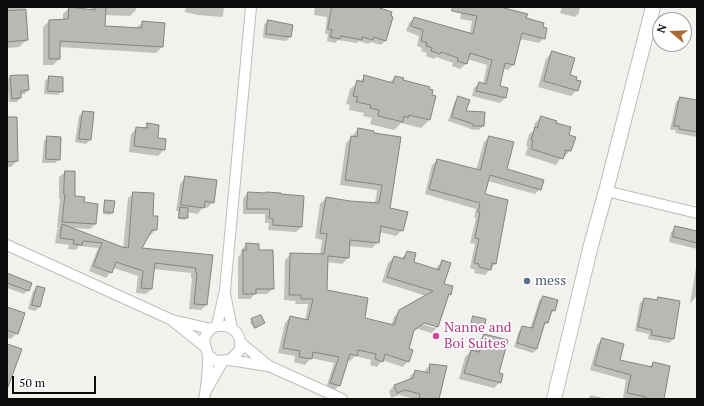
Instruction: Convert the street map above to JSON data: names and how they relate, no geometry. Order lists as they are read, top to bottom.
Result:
{
  "places": ["mess", "Nanne and Boi Suites"],
  "scale_bar": "50 m",
  "north": "left"
}
